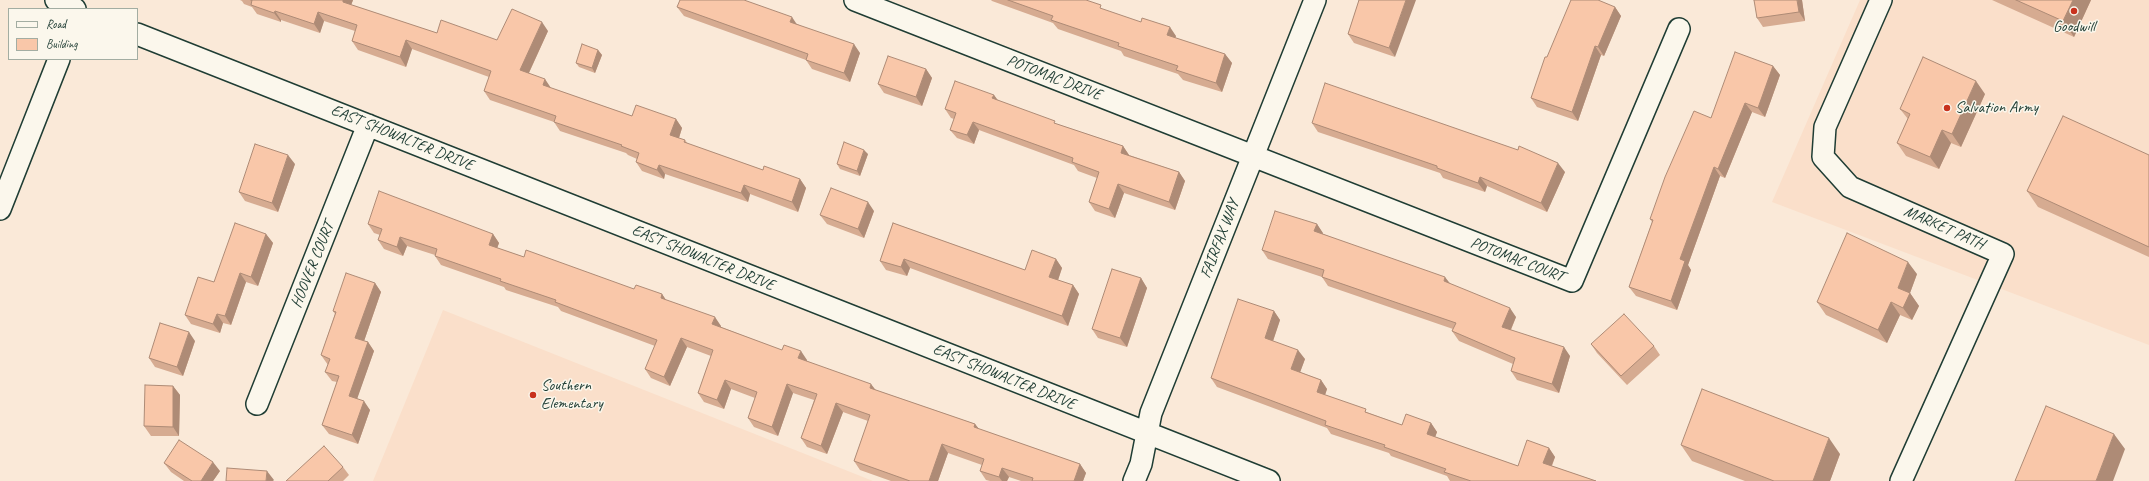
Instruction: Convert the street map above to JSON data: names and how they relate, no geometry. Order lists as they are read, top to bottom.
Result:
{
  "streets": {
    "street": [
      "POTOMAC DRIVE",
      "EAST SHOWALTER DRIVE",
      "MARKET PATH",
      "FAIRFAX WAY",
      "POTOMAC COURT",
      "HOOVER COURT"
    ]
  },
  "crossings": [
    ["POTOMAC DRIVE", "FAIRFAX WAY"],
    ["POTOMAC DRIVE", "POTOMAC COURT"],
    ["EAST SHOWALTER DRIVE", "FAIRFAX WAY"],
    ["EAST SHOWALTER DRIVE", "HOOVER COURT"],
    ["FAIRFAX WAY", "POTOMAC COURT"]
  ],
  "places": ["Goodwill", "Salvation Army", "Southern Elementary"],
  "legend": ["Road", "Building"]
}
